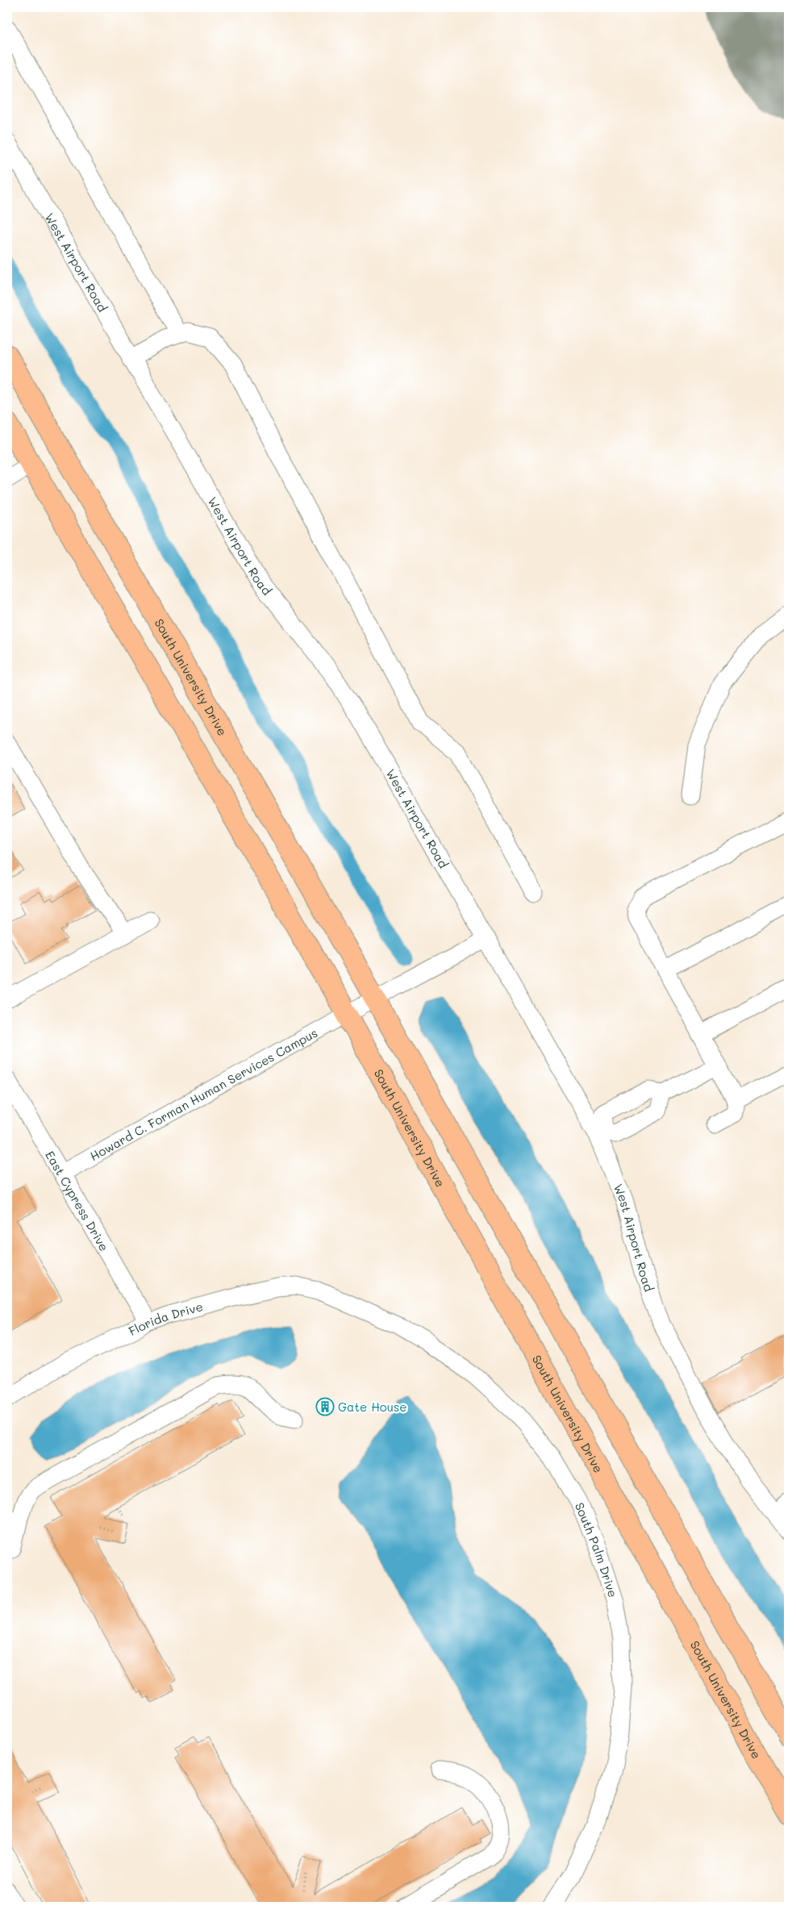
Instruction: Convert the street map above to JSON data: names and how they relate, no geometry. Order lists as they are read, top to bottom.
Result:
{
  "streets": {
    "main road": ["South University Drive"],
    "street": [
      "West Airport Road",
      "Howard C. Forman Human Services Campus",
      "East Cypress Drive",
      "Florida Drive",
      "South Palm Drive"
    ]
  },
  "crossings": [
    ["South University Drive", "Howard C. Forman Human Services Campus"],
    ["Howard C. Forman Human Services Campus", "East Cypress Drive"],
    ["East Cypress Drive", "Florida Drive"],
    ["Florida Drive", "South Palm Drive"]
  ],
  "places": {
    "building": ["Gate House"]
  }
}
